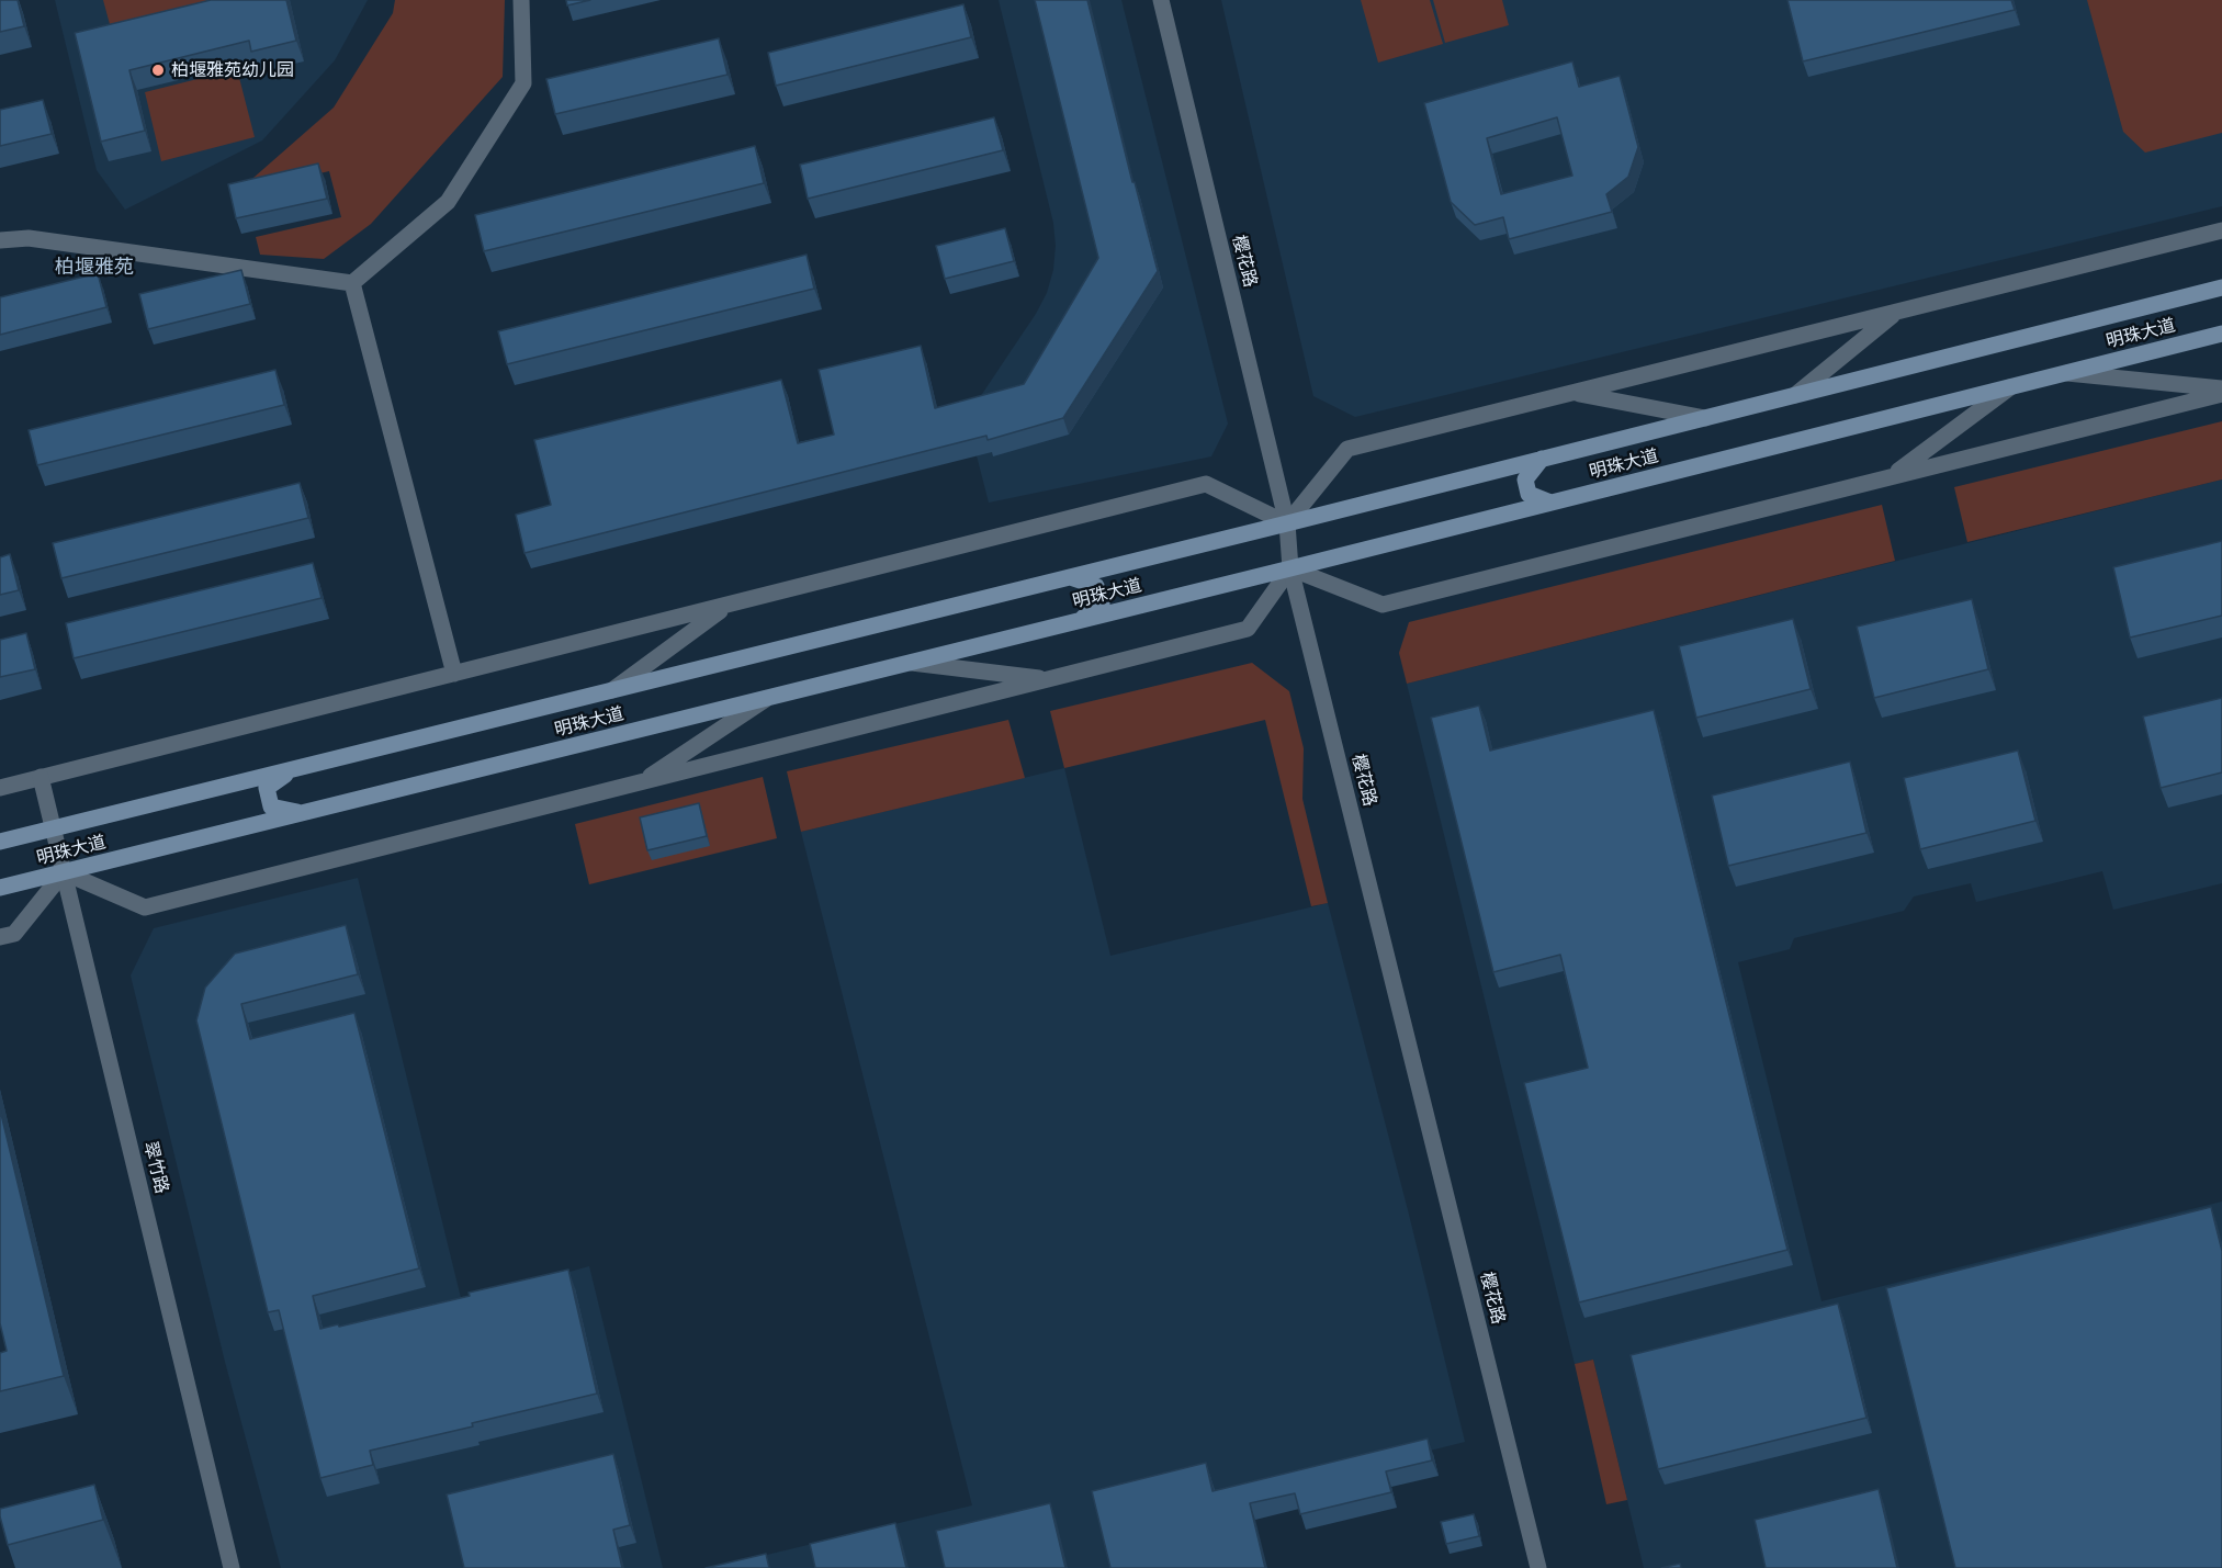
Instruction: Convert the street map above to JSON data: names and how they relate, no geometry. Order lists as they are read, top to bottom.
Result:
{
  "streets": {
    "main road": ["明珠大道"],
    "street": ["樱花路", "翠竹路"]
  },
  "crossings": [
    ["樱花路", "明珠大道"],
    ["明珠大道", "翠竹路"]
  ],
  "districts": ["柏堰雅苑"],
  "places": ["柏堰雅苑幼儿园"]
}
